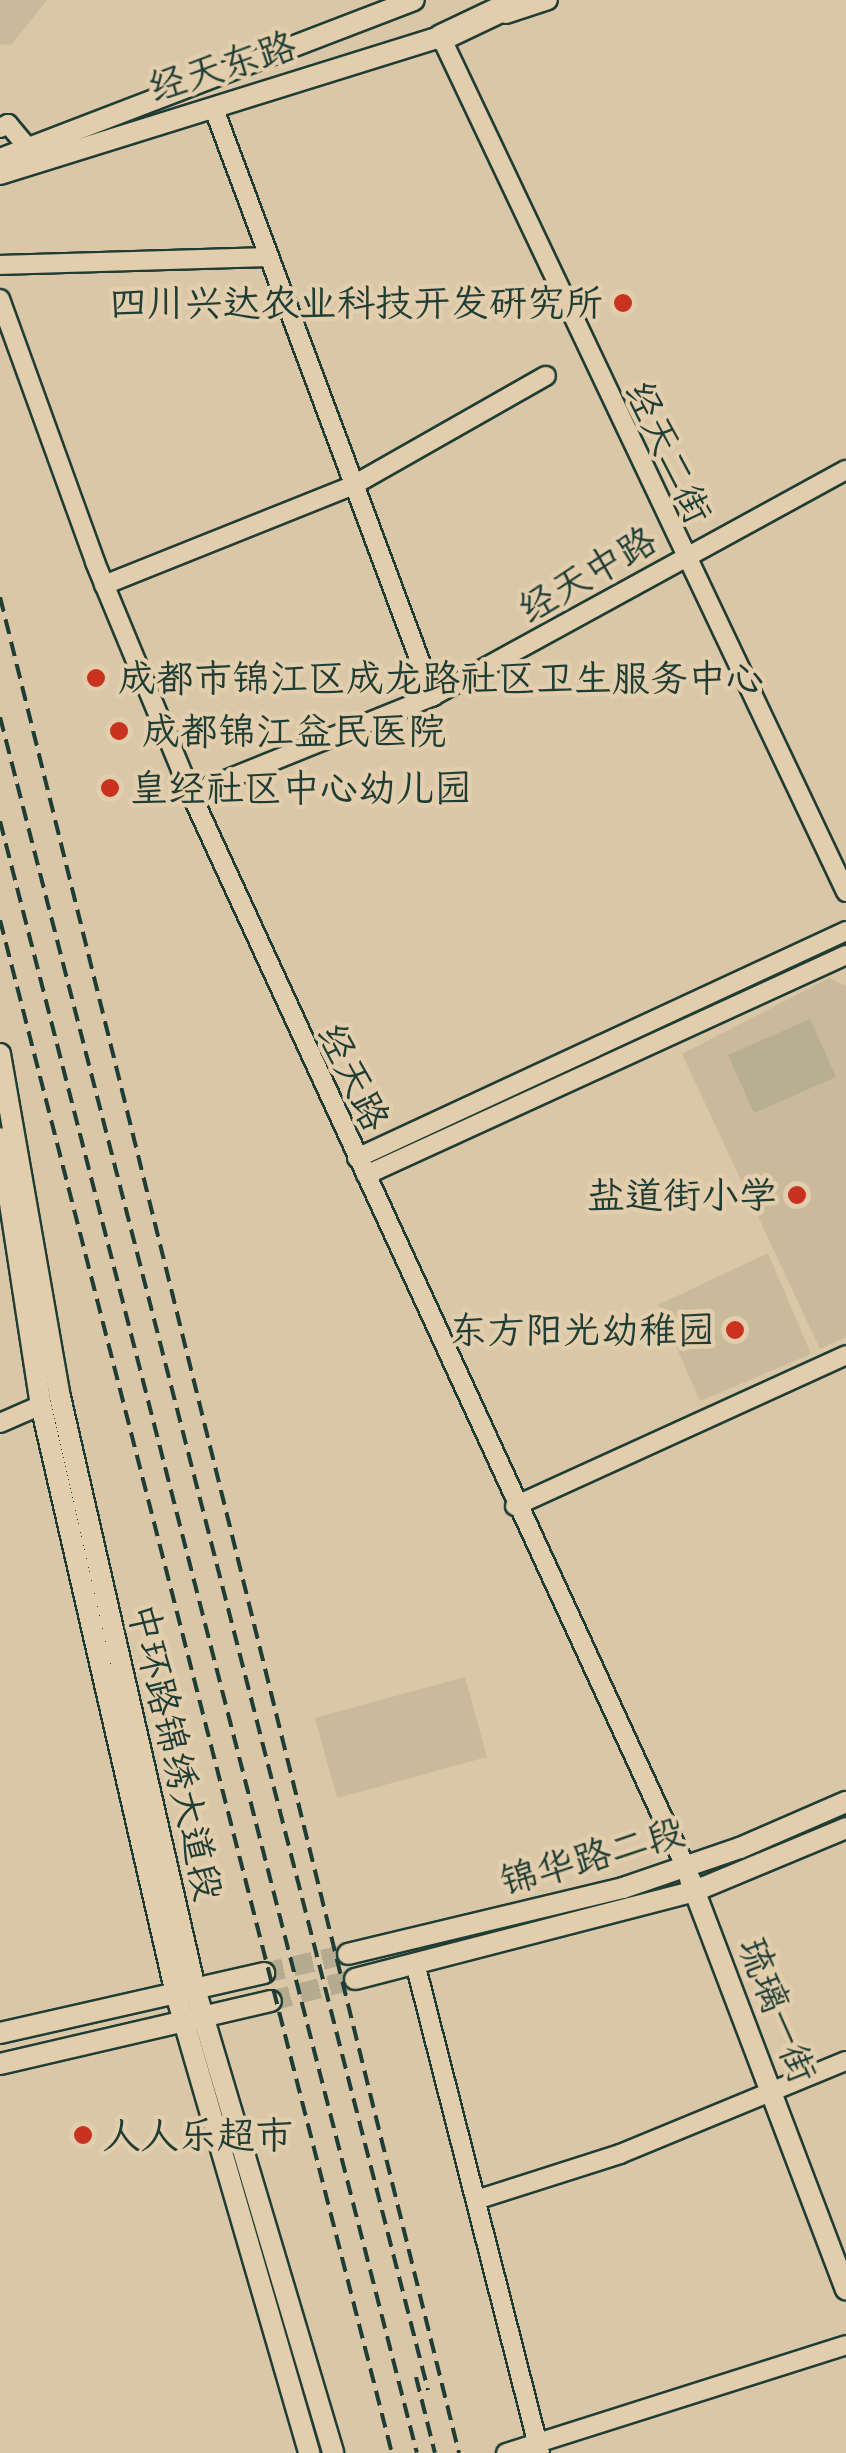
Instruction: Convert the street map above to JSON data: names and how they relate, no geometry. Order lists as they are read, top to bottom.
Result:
{
  "streets": {
    "highway": ["经天东路"],
    "main road": ["中环路锦绣大道段", "锦华路二段", "琉璃一街"],
    "street": ["经天二街", "经天中路", "经天路"]
  },
  "crossings": [
    ["经天东路", "经天二街"],
    ["经天二街", "经天中路"],
    ["经天中路", "经天路"],
    ["经天路", "锦华路二段"],
    ["经天路", "琉璃一街"],
    ["锦华路二段", "琉璃一街"]
  ],
  "places": [
    "四川兴达农业科技开发研究所",
    "成都市锦江区成龙路社区卫生服务中心",
    "成都锦江益民医院",
    "皇经社区中心幼儿园",
    "盐道街小学",
    "东方阳光幼稚园",
    "人人乐超市"
  ]
}
